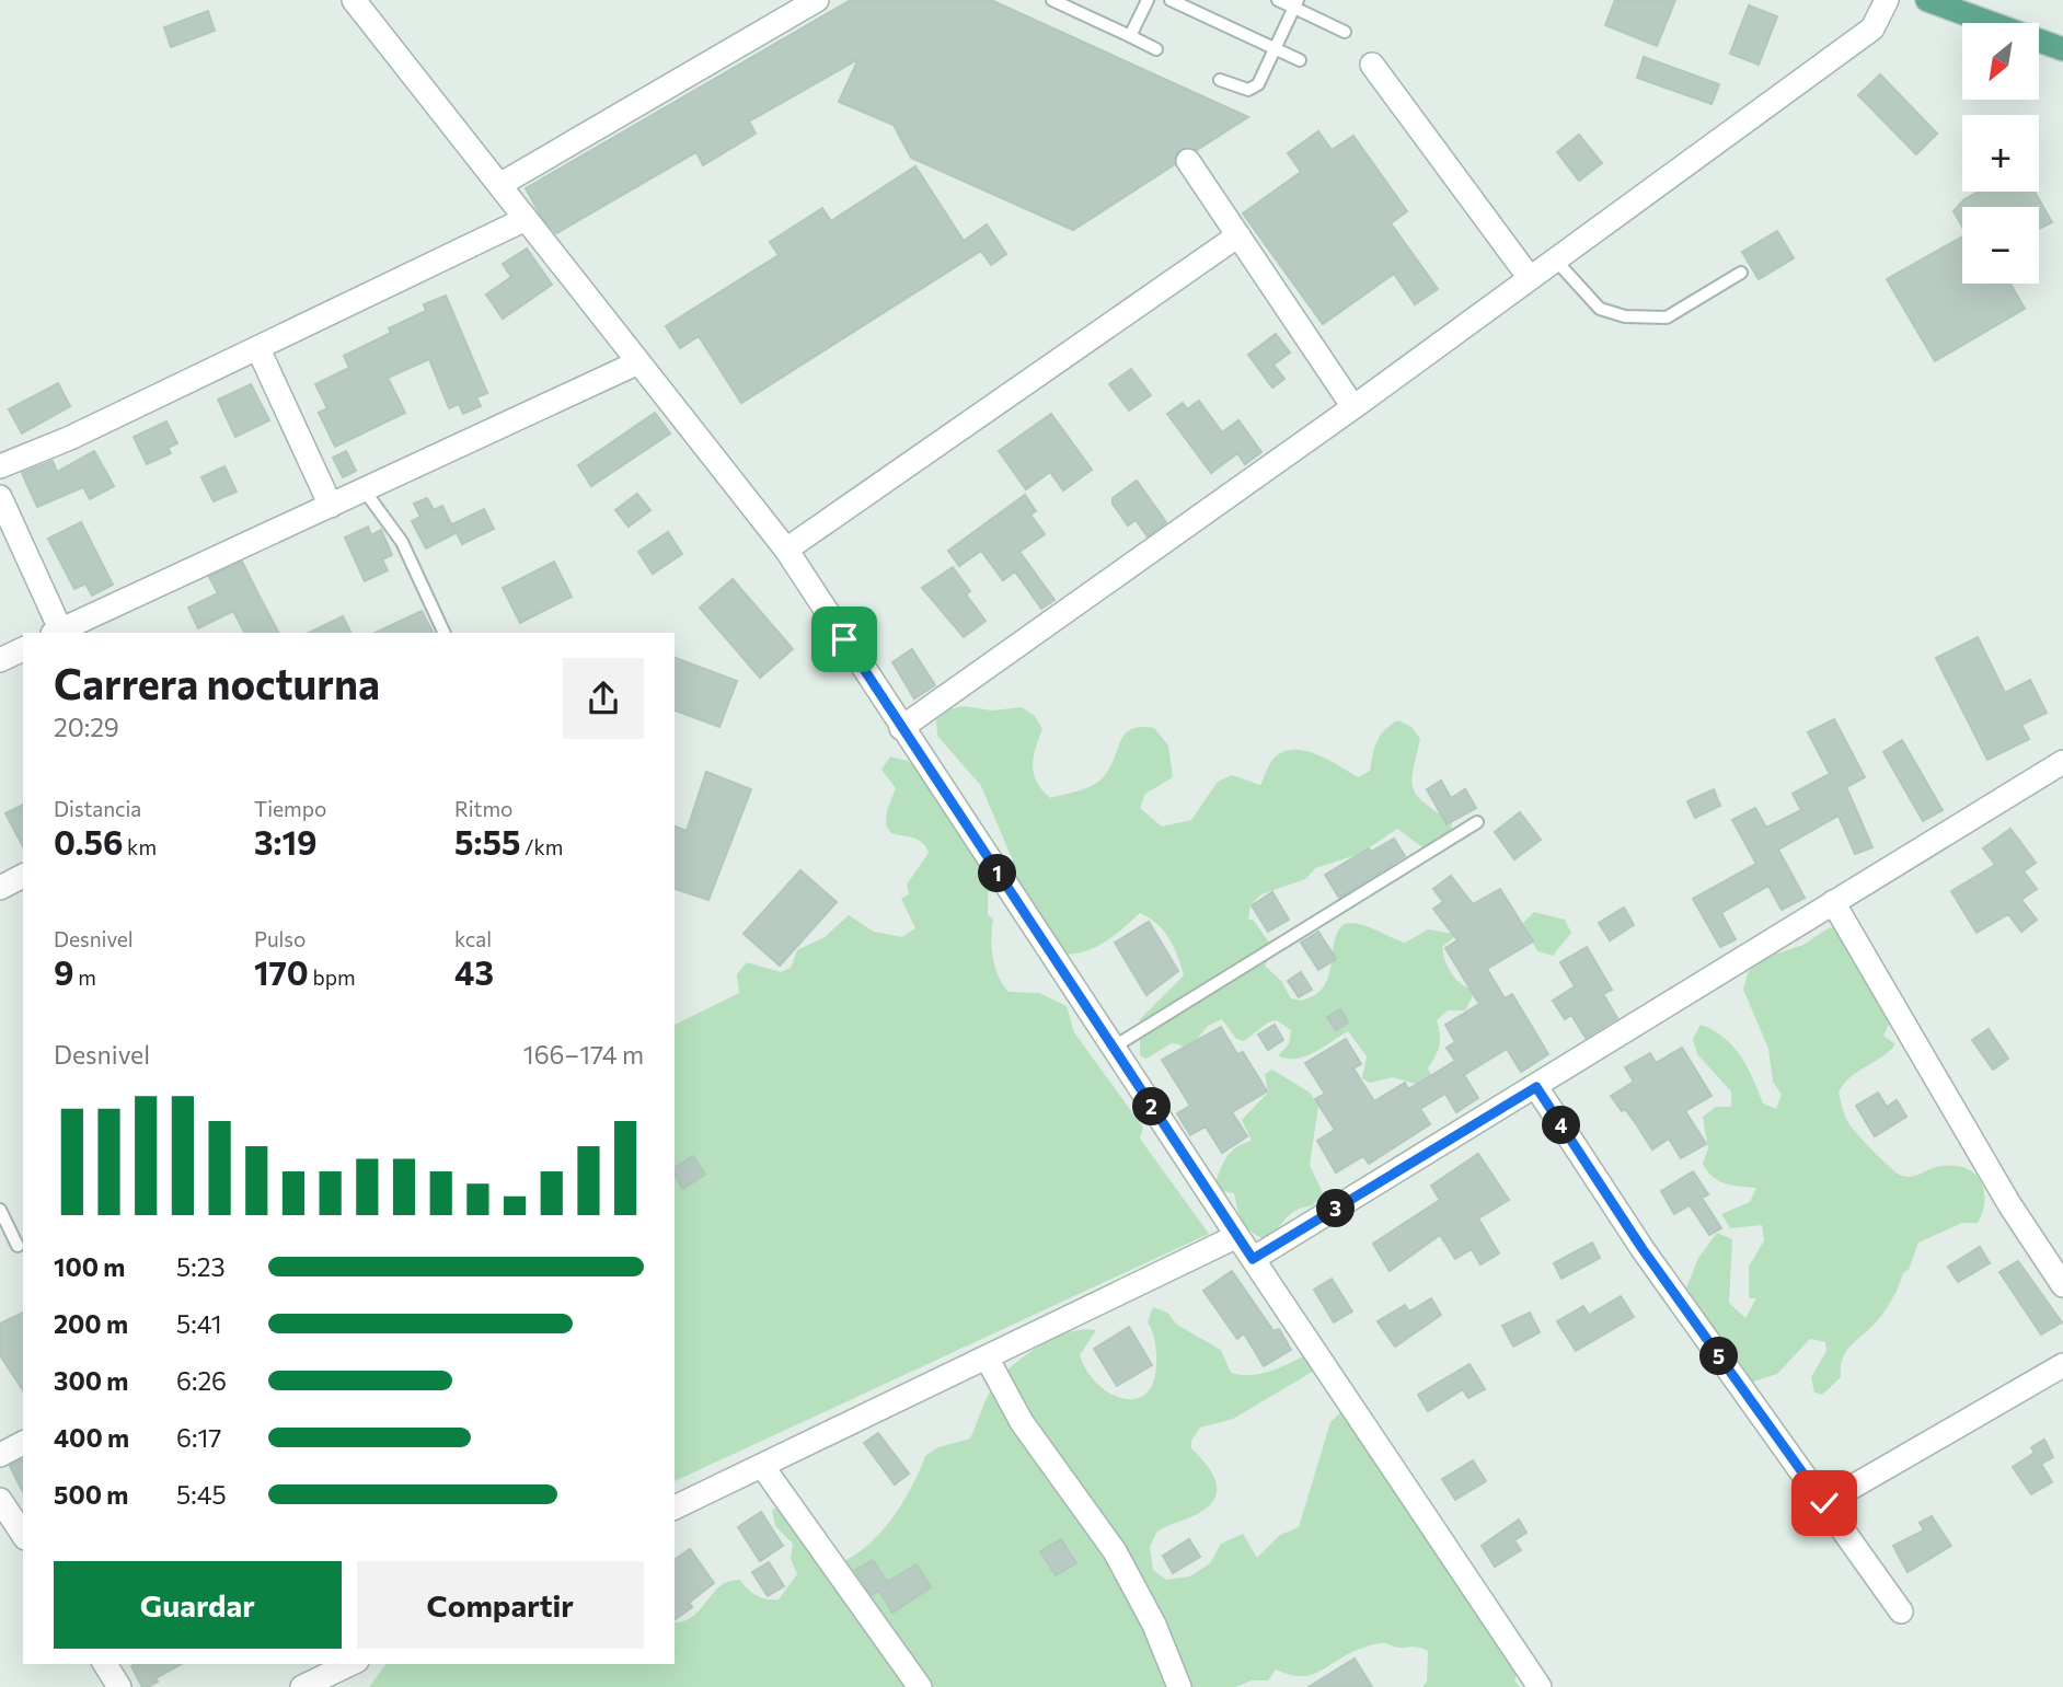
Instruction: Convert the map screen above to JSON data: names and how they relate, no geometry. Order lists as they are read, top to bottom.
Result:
{
  "north": "bottom left",
  "page": {
    "map_buttons": ["+", "−"],
    "heading": ["Carrera nocturna", "20:29"],
    "stats": [
      ["Distancia", "0.56 km"],
      ["Tiempo", "3:19"],
      ["Ritmo", "5:55 /km"],
      ["Desnivel", "9 m"],
      ["Pulso", "170 bpm"],
      ["kcal", "43"]
    ],
    "pins": [
      "1",
      "2",
      "4",
      "3",
      "5"
    ],
    "chart": ["Desnivel", "166–174 m"],
    "list": [
      {
        "name": "100 m",
        "note": "5:23"
      },
      {
        "name": "200 m",
        "note": "5:41"
      },
      {
        "name": "300 m",
        "note": "6:26"
      },
      {
        "name": "400 m",
        "note": "6:17"
      },
      {
        "name": "500 m",
        "note": "5:45"
      }
    ],
    "buttons": ["Guardar", "Compartir"]
  }
}
